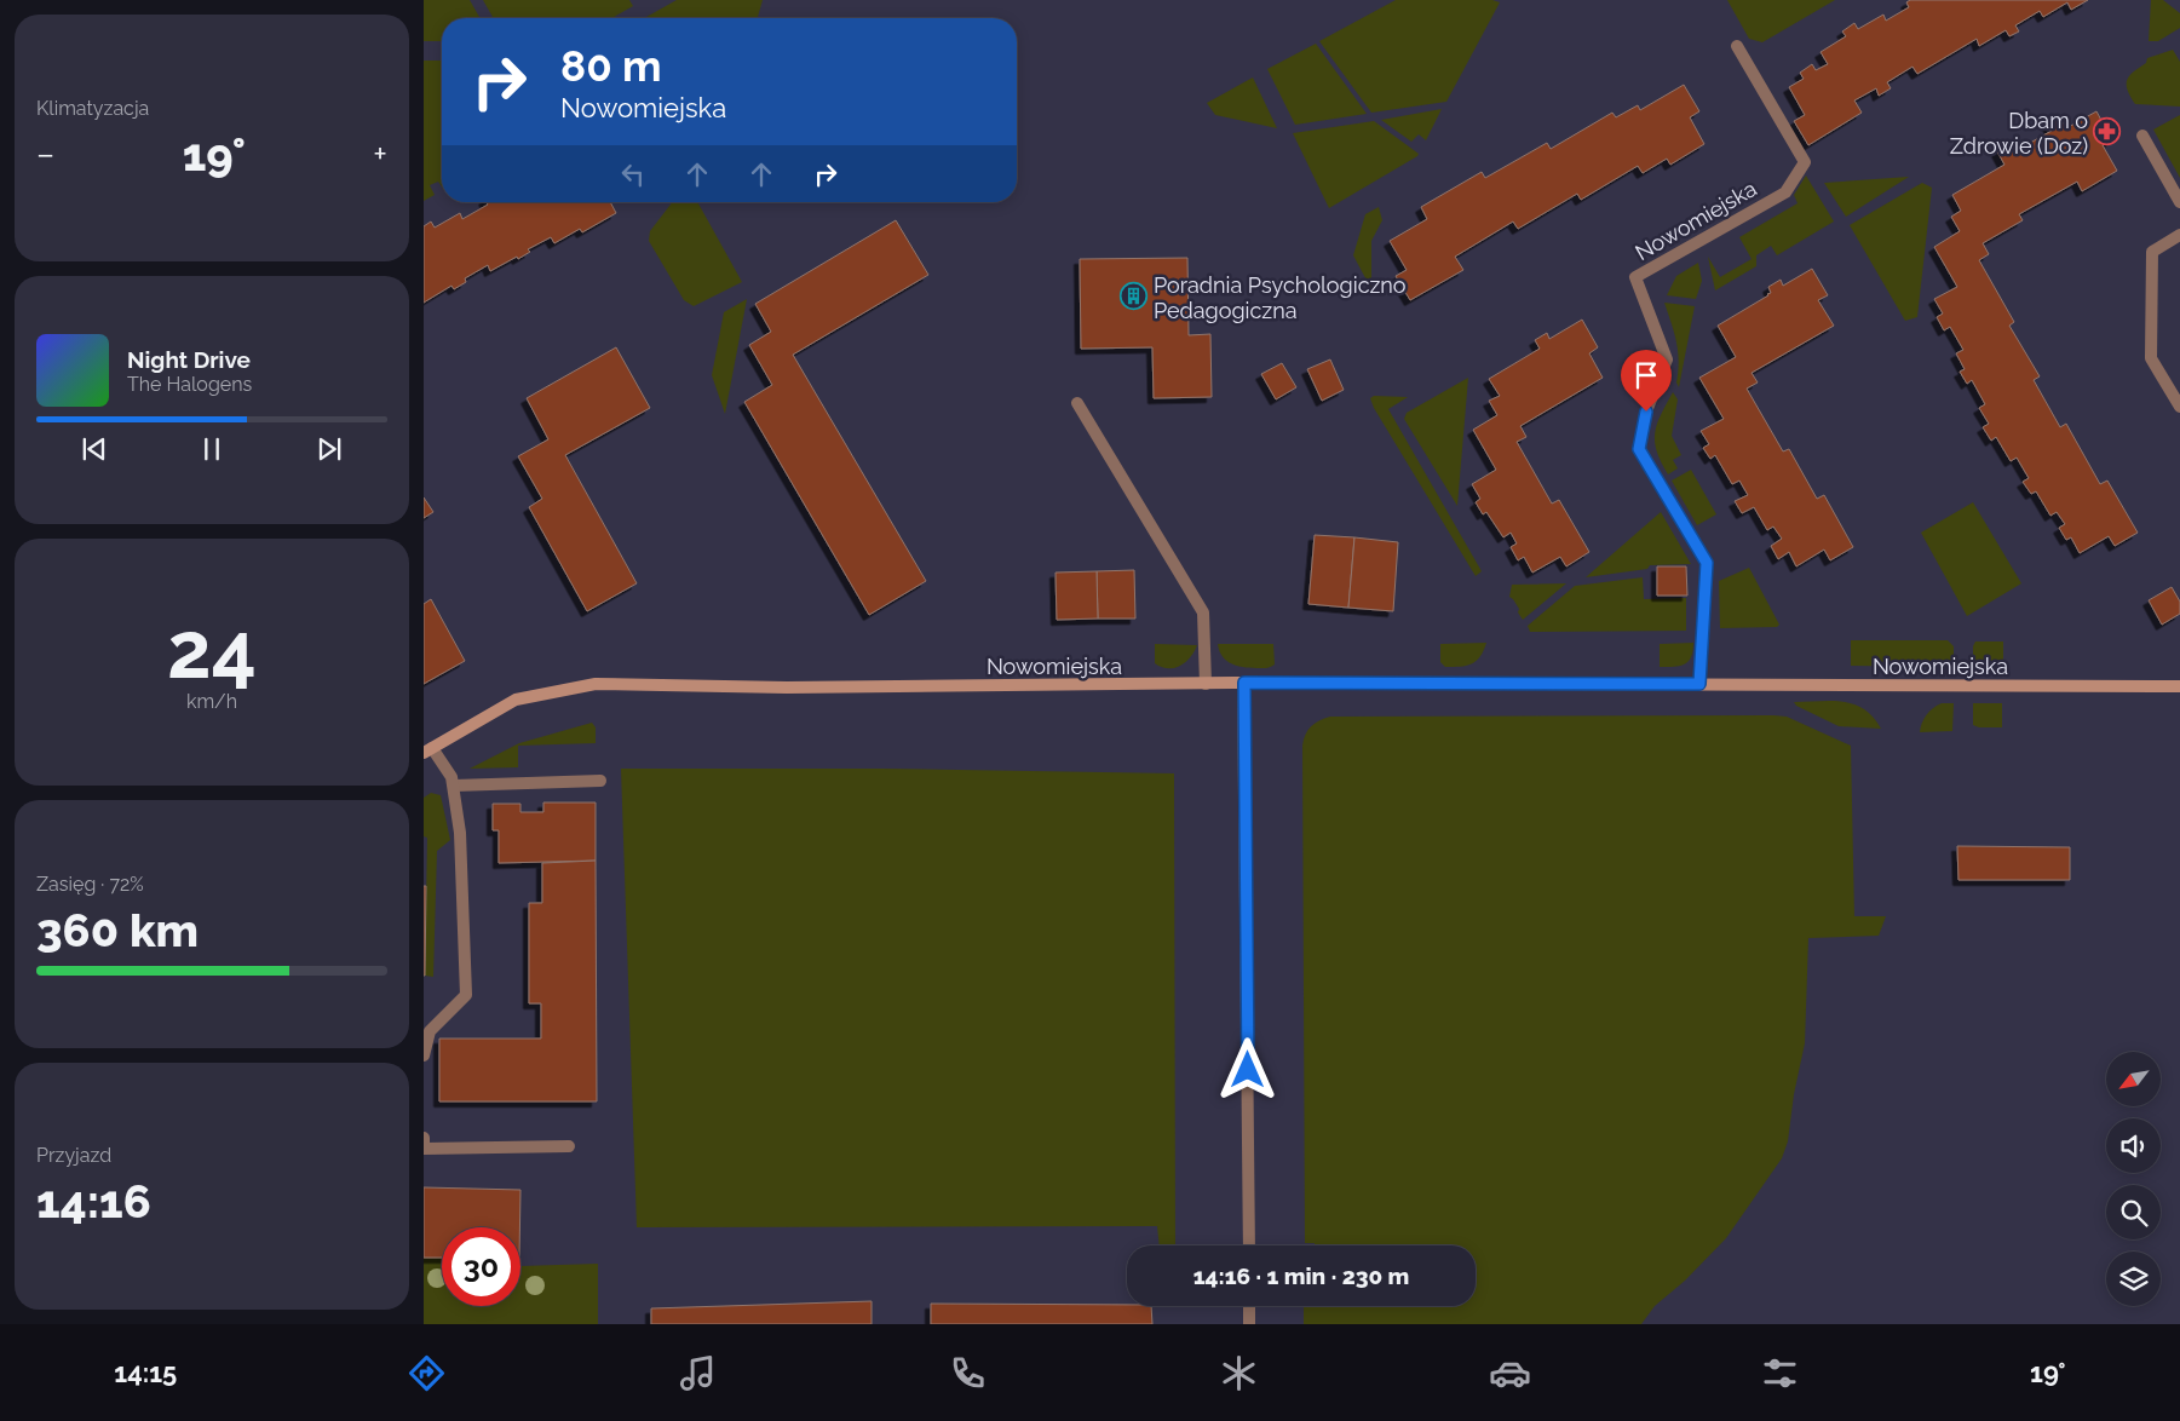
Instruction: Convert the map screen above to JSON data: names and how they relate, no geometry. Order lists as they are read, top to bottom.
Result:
{
  "streets": {
    "street": ["Nowomiejska"]
  },
  "places": {
    "pharmacy": ["Dbam o Zdrowie (Doz)"],
    "building": ["Poradnia Psychologiczno Pedagogiczna"]
  },
  "north": "bottom left",
  "page": {
    "tile": [
      "Klimatyzacja",
      ["24", "km/h"],
      ["Zasięg · 72%", "360 km"],
      ["Przyjazd", "14:16"]
    ],
    "turn": ["80 m", "Nowomiejska"],
    "heat": ["−", "19°", "+"],
    "song": ["Night Drive", "The Halogens"],
    "limit": "30",
    "trip": "14:16 · 1 min · 230 m",
    "tabs": ["14:15", "19°"]
  }
}
